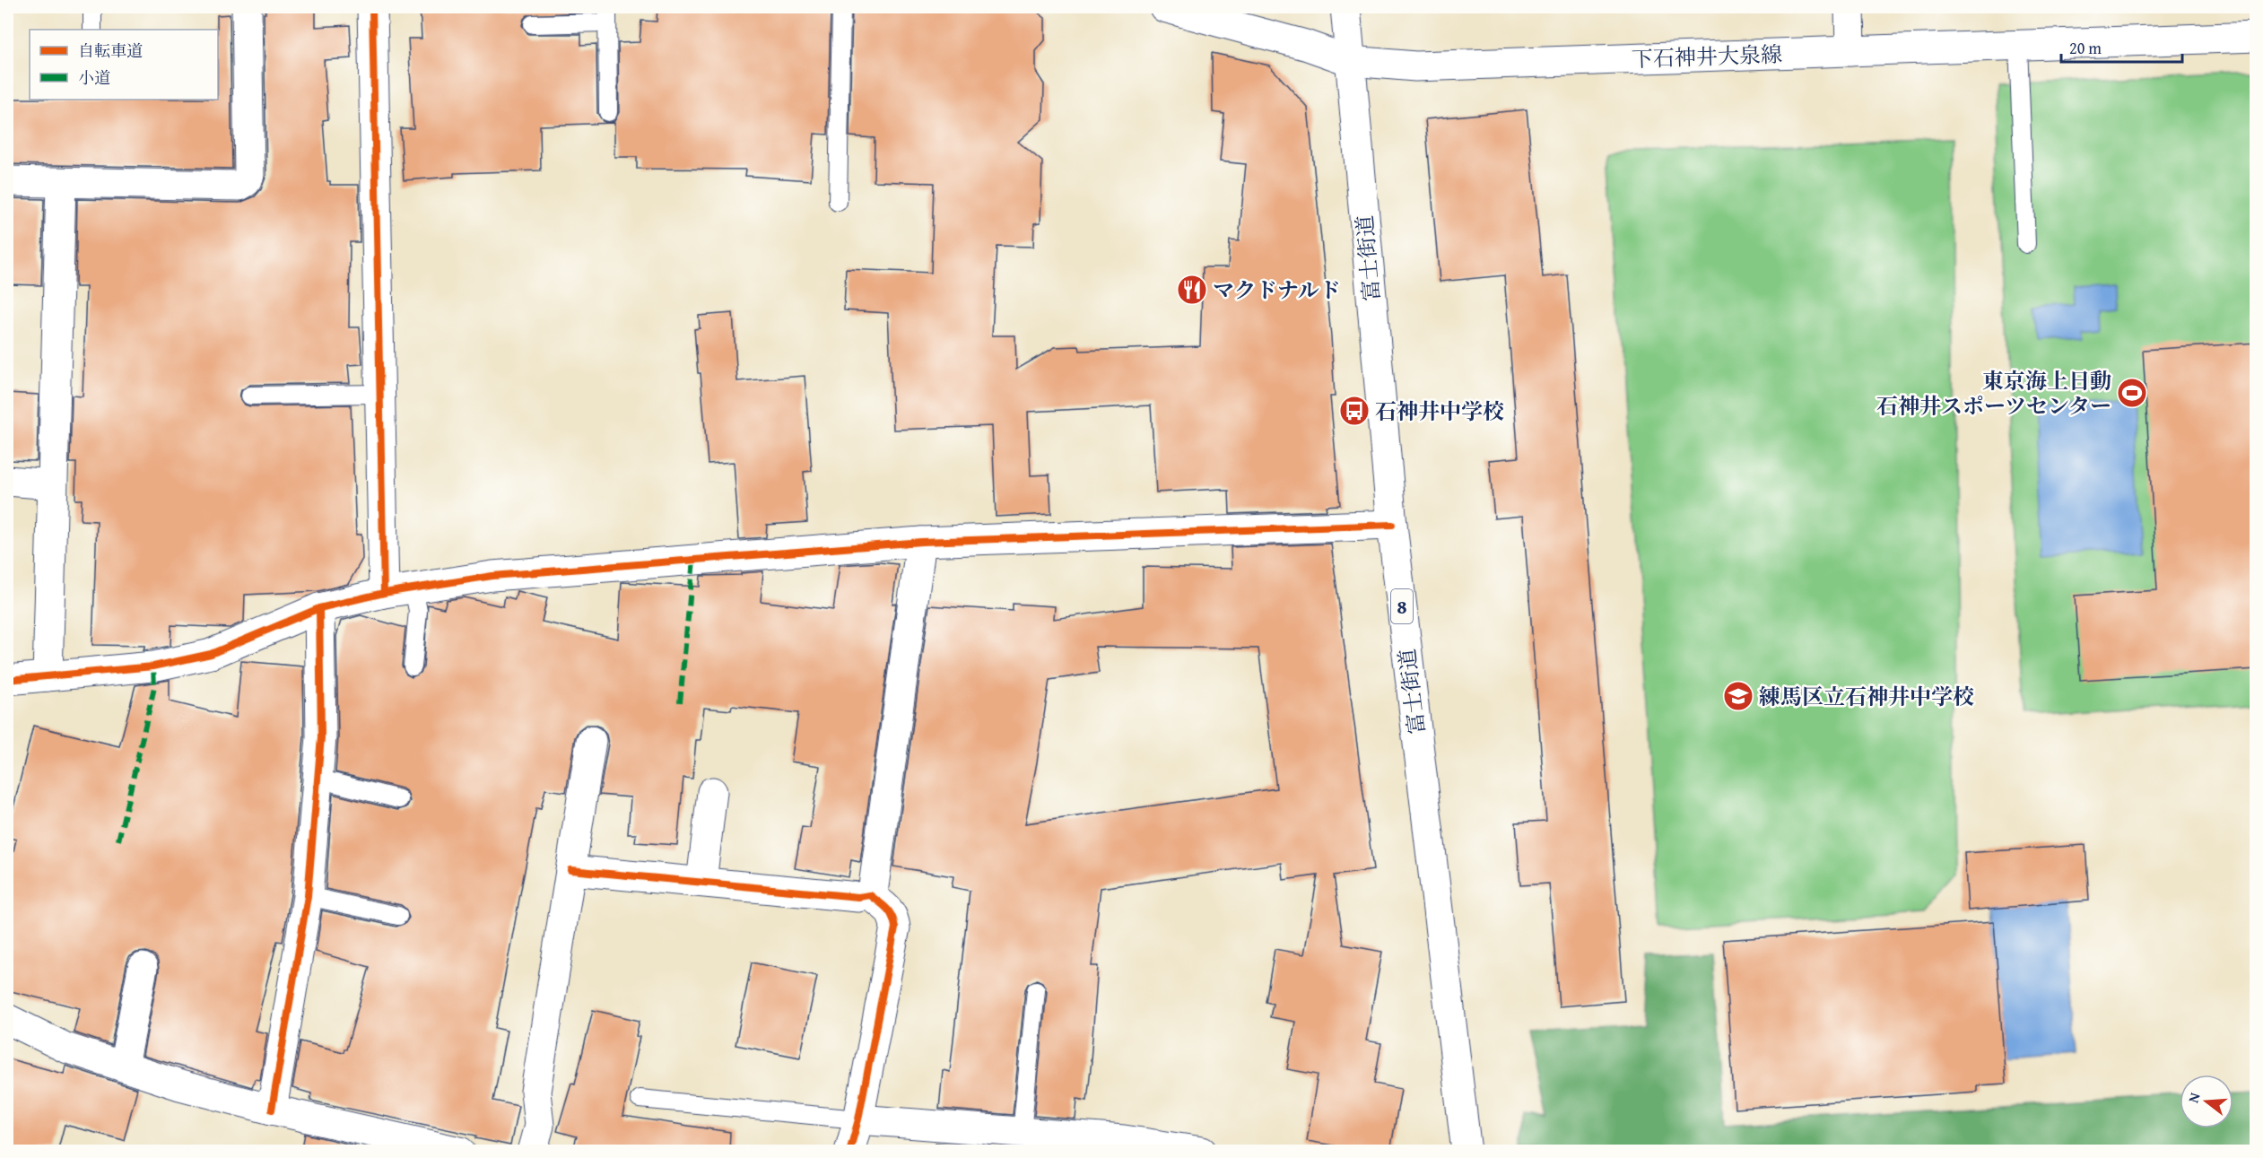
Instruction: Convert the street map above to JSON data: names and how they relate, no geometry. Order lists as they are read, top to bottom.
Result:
{
  "streets": {
    "street": ["下石神井大泉線", "富士街道", "8"]
  },
  "crossings": [
    ["下石神井大泉線", "富士街道"]
  ],
  "places": {
    "restaurant": ["マクドナルド"],
    "sports": ["東京海上日動 石神井スポーツセンター"],
    "bus stop": ["石神井中学校"],
    "school or university": ["練馬区立石神井中学校"]
  },
  "legend": ["自転車道", "小道"],
  "scale_bar": "20 m",
  "north": "left"
}
